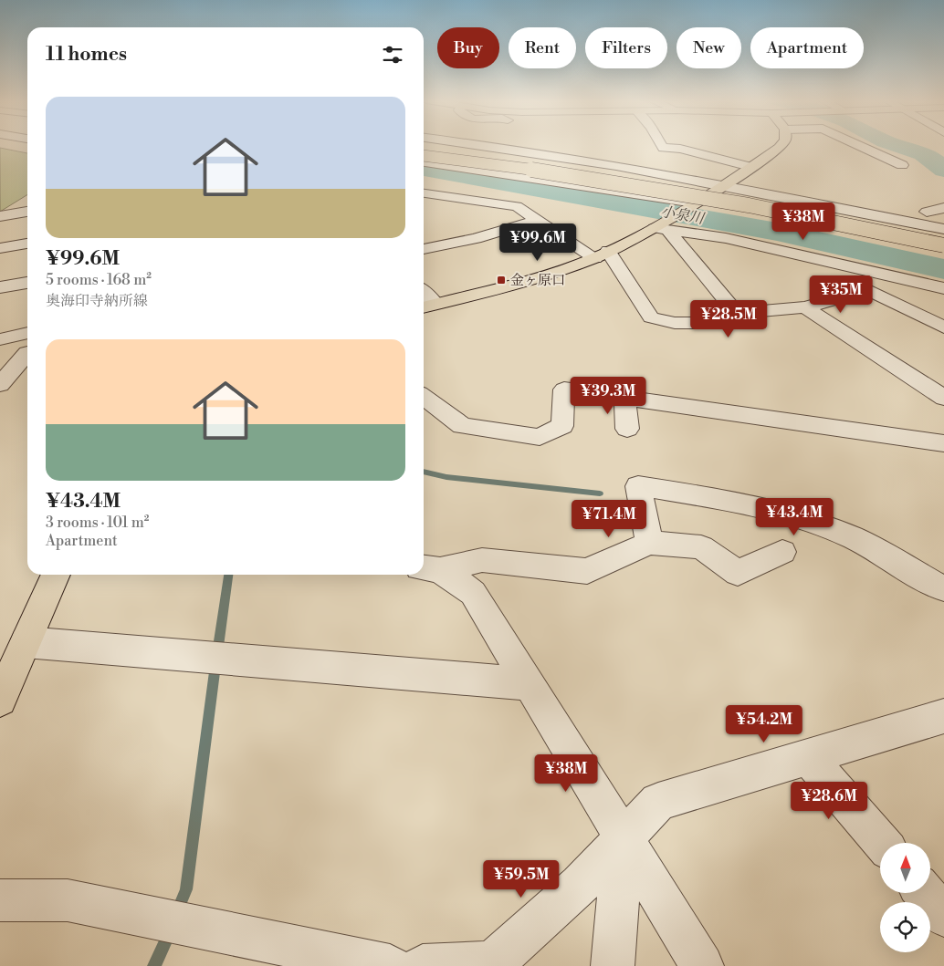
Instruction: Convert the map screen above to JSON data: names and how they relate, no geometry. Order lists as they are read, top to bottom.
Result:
{
  "water": ["小泉川"],
  "places": {
    "transit": ["金ヶ原口"]
  },
  "north": "top",
  "page": {
    "chip": [
      "Buy",
      "Rent",
      "Filters",
      "New",
      "Apartment"
    ],
    "heading": "11 homes",
    "list": [
      {
        "name": "¥99.6M",
        "note": "5 rooms · 168 m² · 奥海印寺納所線"
      },
      {
        "name": "¥43.4M",
        "note": "3 rooms · 101 m² · Apartment"
      }
    ],
    "price": [
      "¥38M",
      "¥99.6M",
      "¥35M",
      "¥28.5M",
      "¥39.3M",
      "¥43.4M",
      "¥71.4M",
      "¥54.2M",
      "¥38M",
      "¥28.6M",
      "¥59.5M"
    ]
  }
}
